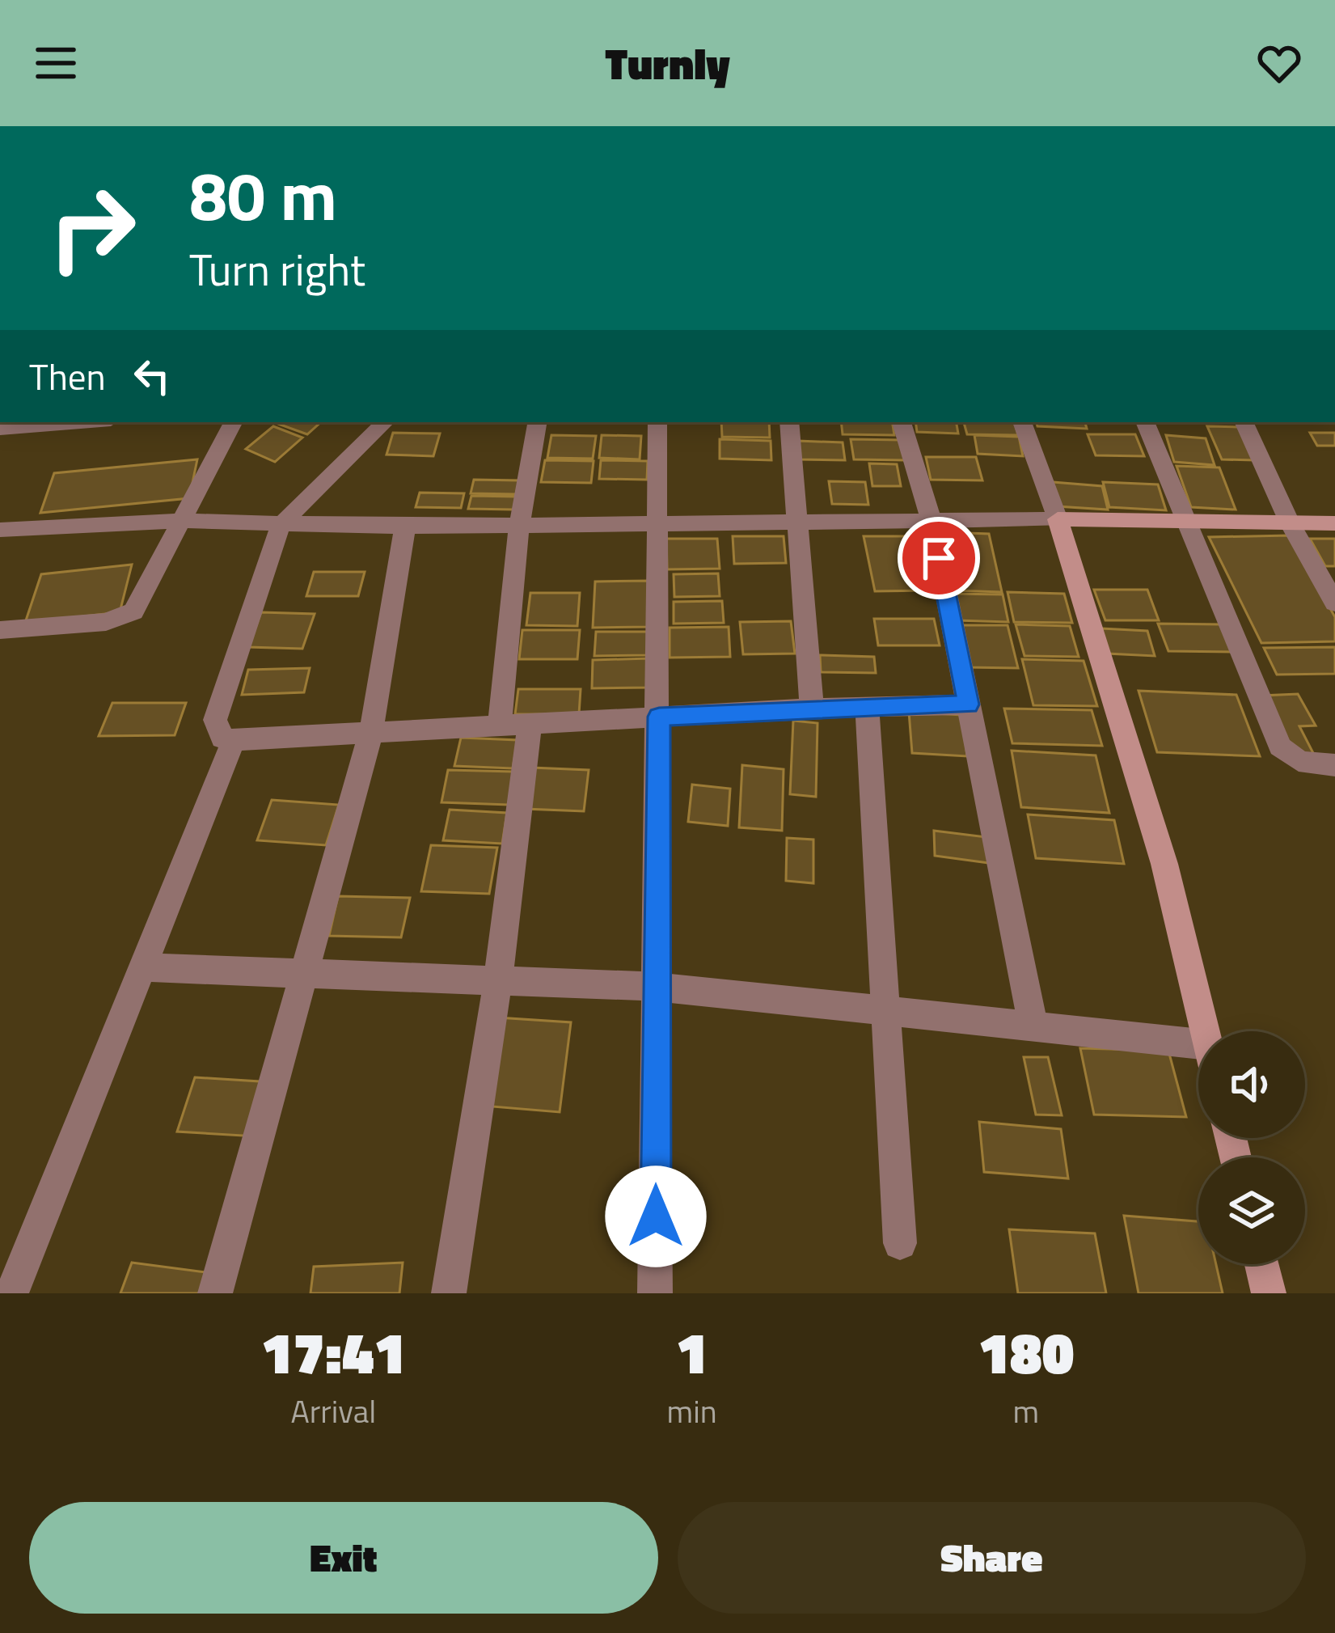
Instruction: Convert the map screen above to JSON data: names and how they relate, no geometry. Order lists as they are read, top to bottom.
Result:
{
  "page": {
    "header": "Turnly",
    "turn": ["80 m", "Turn right"],
    "then": "Then",
    "eta": [
      "17:41",
      "Arrival",
      "1",
      "min",
      "180",
      "m"
    ],
    "buttons": ["Exit", "Share"]
  }
}
